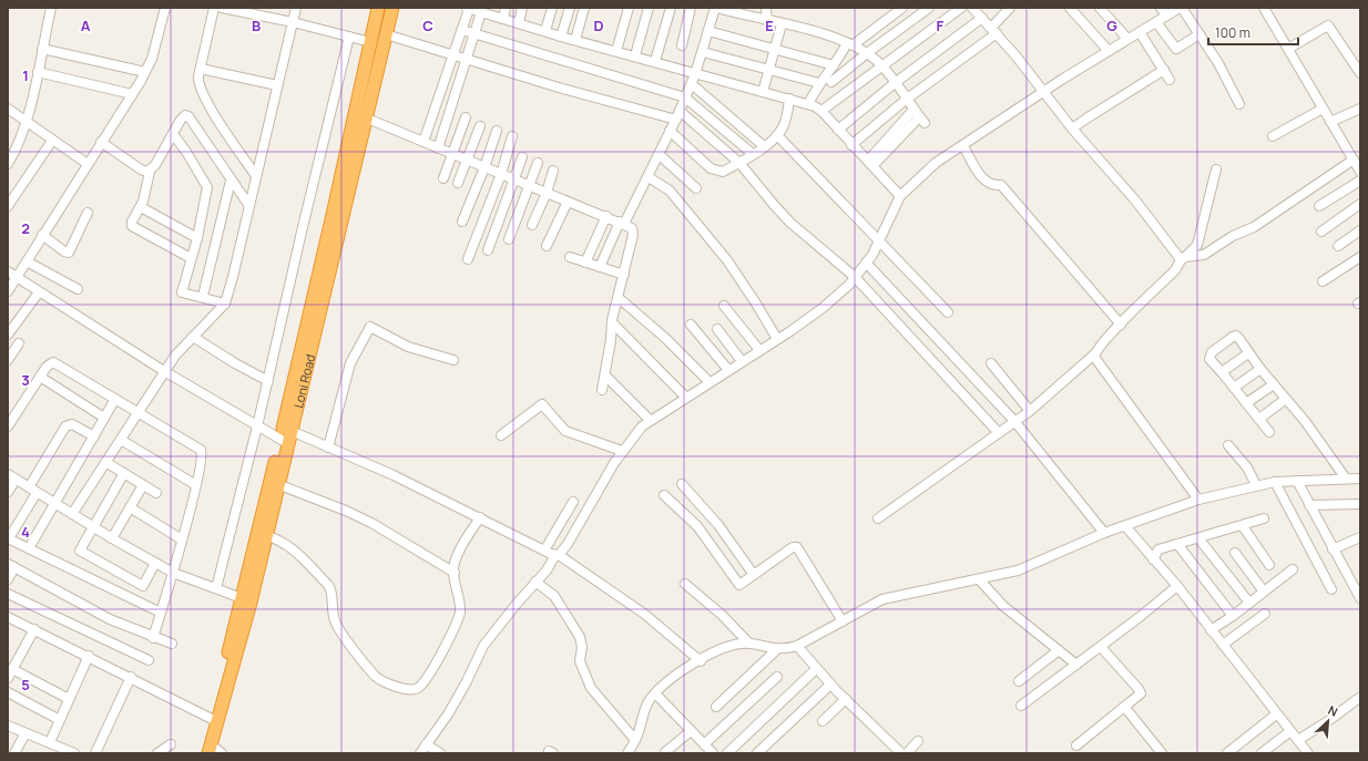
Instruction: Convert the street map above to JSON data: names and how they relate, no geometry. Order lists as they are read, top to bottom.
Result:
{
  "streets": {
    "highway": ["Loni Road"]
  },
  "scale_bar": "100 m",
  "north": "top right",
  "grid": {
    "columns": [
      "A",
      "B",
      "C",
      "D",
      "E",
      "F",
      "G"
    ],
    "rows": [
      "1",
      "2",
      "3",
      "4",
      "5"
    ]
  }
}
